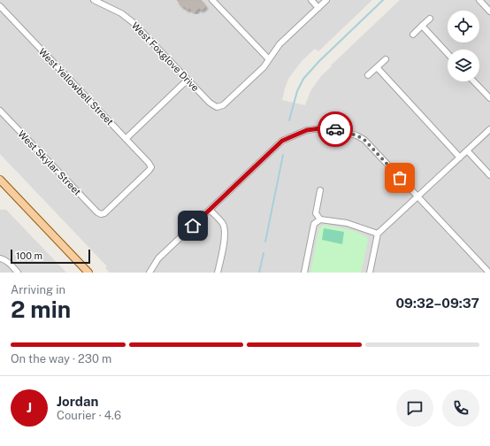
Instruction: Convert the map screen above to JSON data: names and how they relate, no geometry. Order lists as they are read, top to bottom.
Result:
{
  "streets": {
    "street": ["West Foxglove Drive", "West Yellowbell Street", "West Skylar Street"]
  },
  "crossings": [
    ["West Yellowbell Street", "West Skylar Street"]
  ],
  "scale_bar": "100 m",
  "page": {
    "scale": "100 m",
    "heading": ["2 min", "Arriving in", "09:32–09:37"],
    "panel": ["Jordan", "Courier · 4.6"],
    "bar": "On the way · 230 m",
    "round": "J"
  }
}
